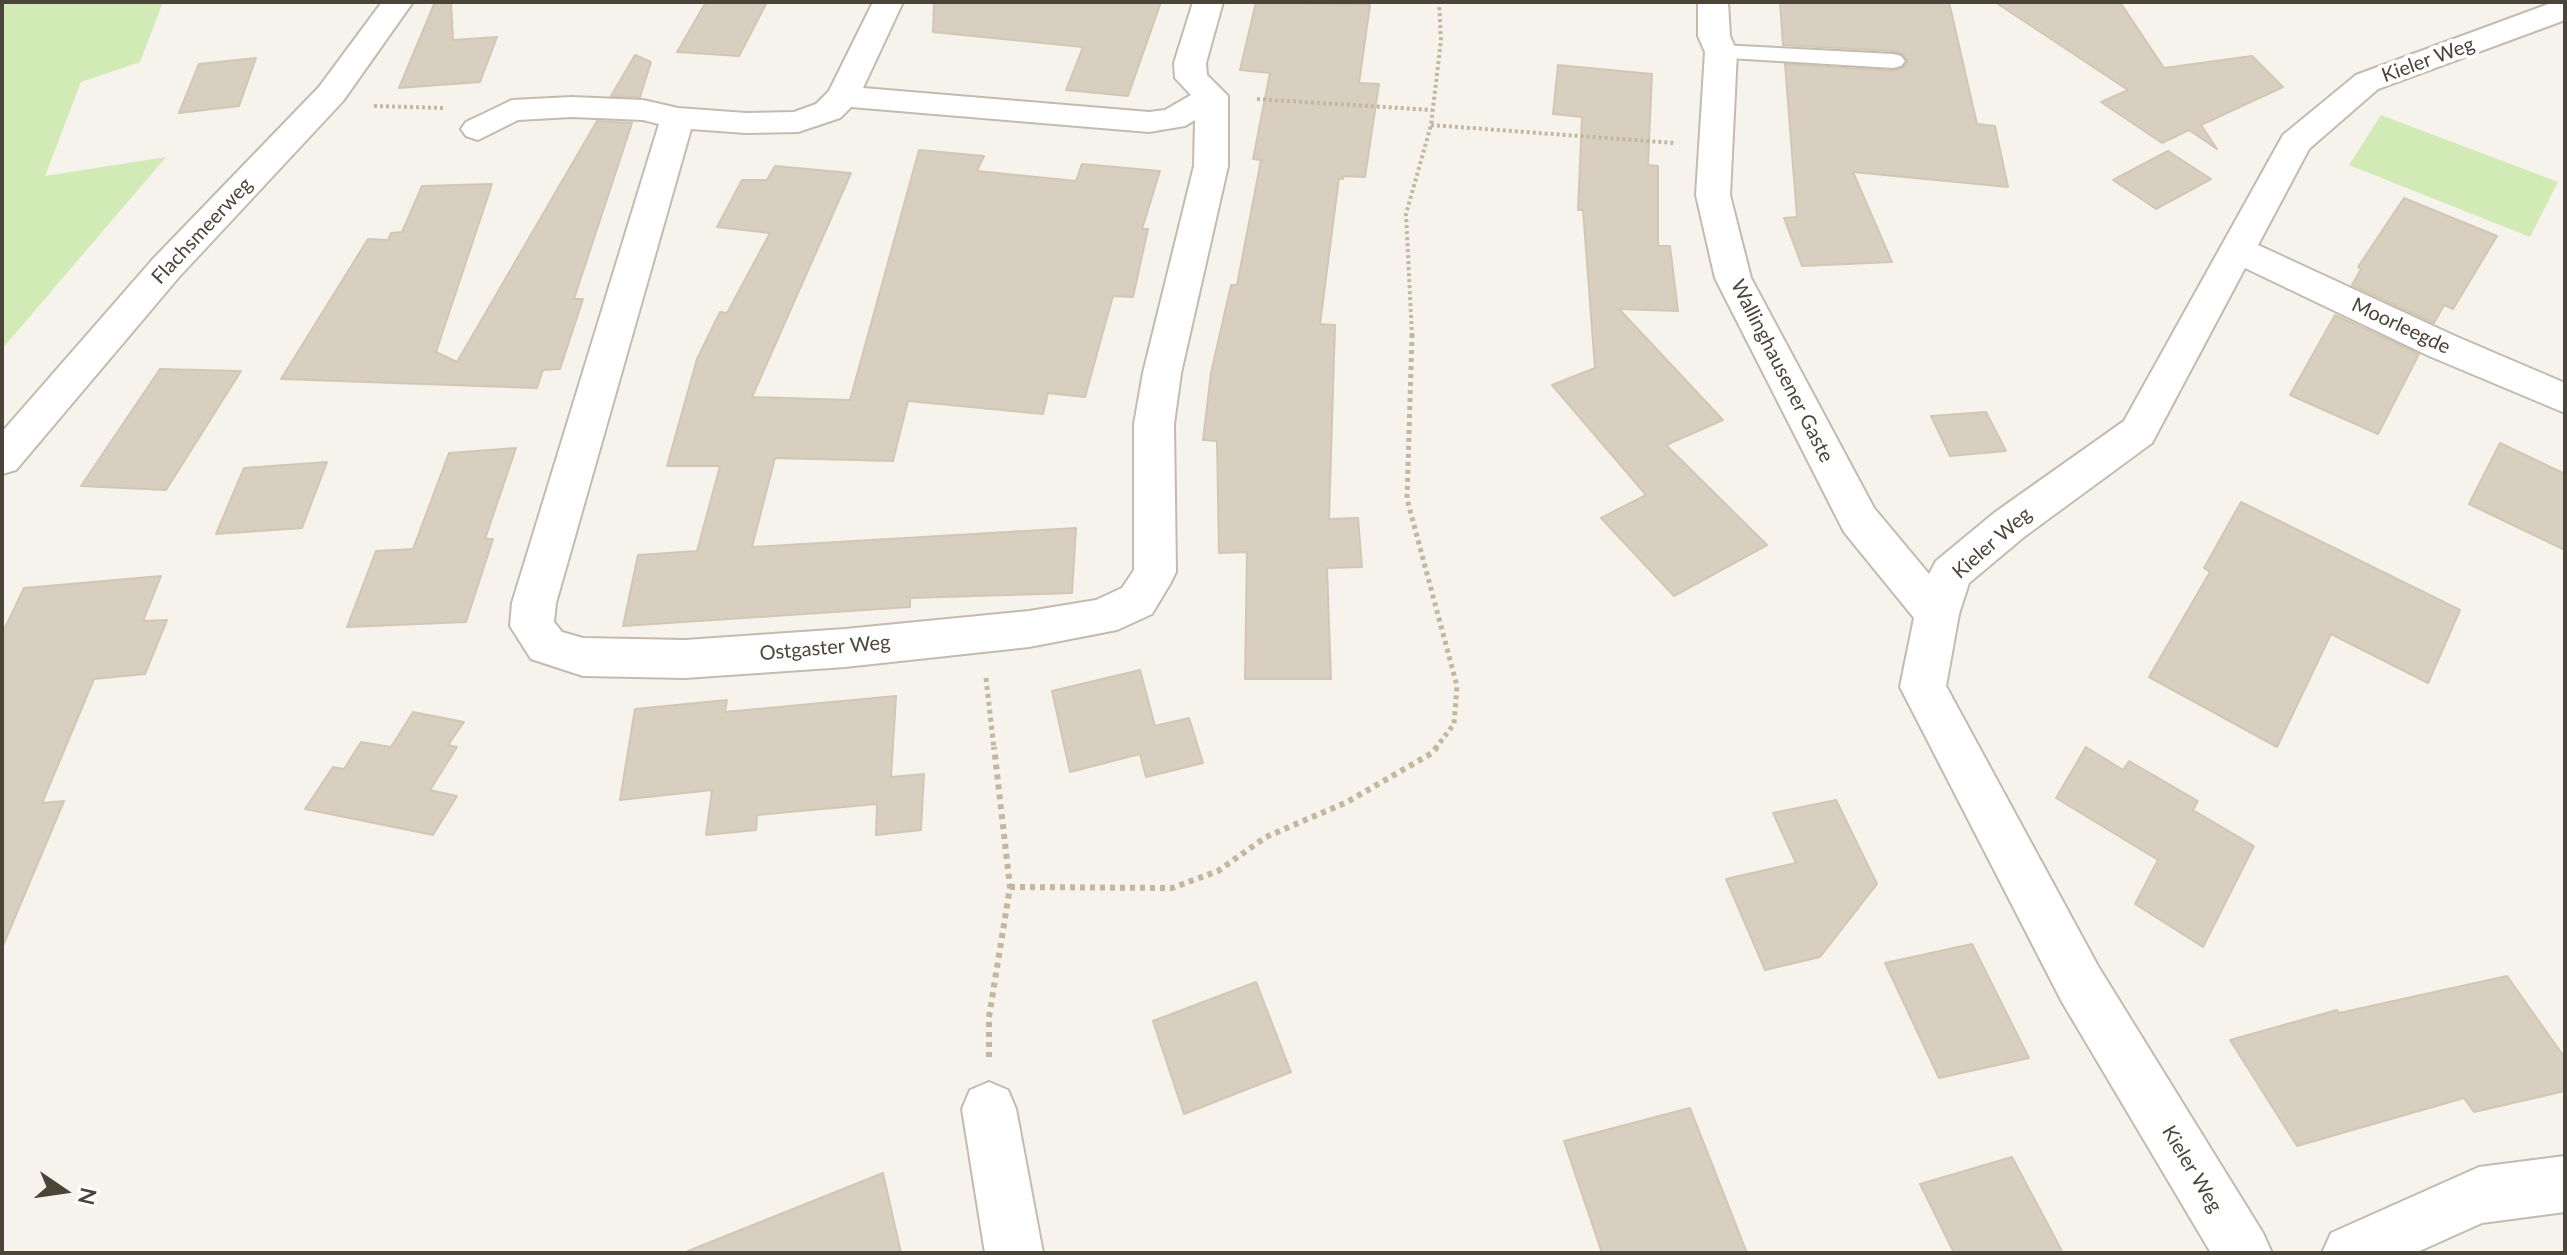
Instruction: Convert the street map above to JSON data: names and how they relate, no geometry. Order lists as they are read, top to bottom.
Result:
{
  "streets": {
    "street": [
      "Kieler Weg",
      "Flachsmeerweg",
      "Moorleegde",
      "Wallinghausener Gaste",
      "Ostgaster Weg"
    ]
  },
  "crossings": [
    ["Kieler Weg", "Moorleegde"],
    ["Kieler Weg", "Wallinghausener Gaste"]
  ],
  "north": "right"
}
